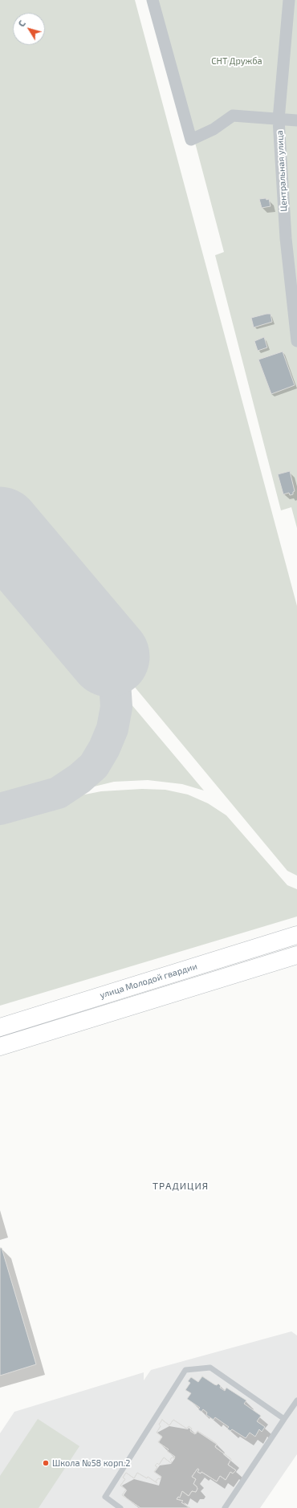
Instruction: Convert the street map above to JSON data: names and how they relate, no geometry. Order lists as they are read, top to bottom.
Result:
{
  "streets": {
    "main road": ["улица Молодой гвардии"],
    "street": ["Центральная улица"]
  },
  "districts": ["ТРАДИЦИЯ"],
  "parks": ["СНТ Дружба"],
  "places": ["Школа №58 корп.2"],
  "north": "top left"
}
